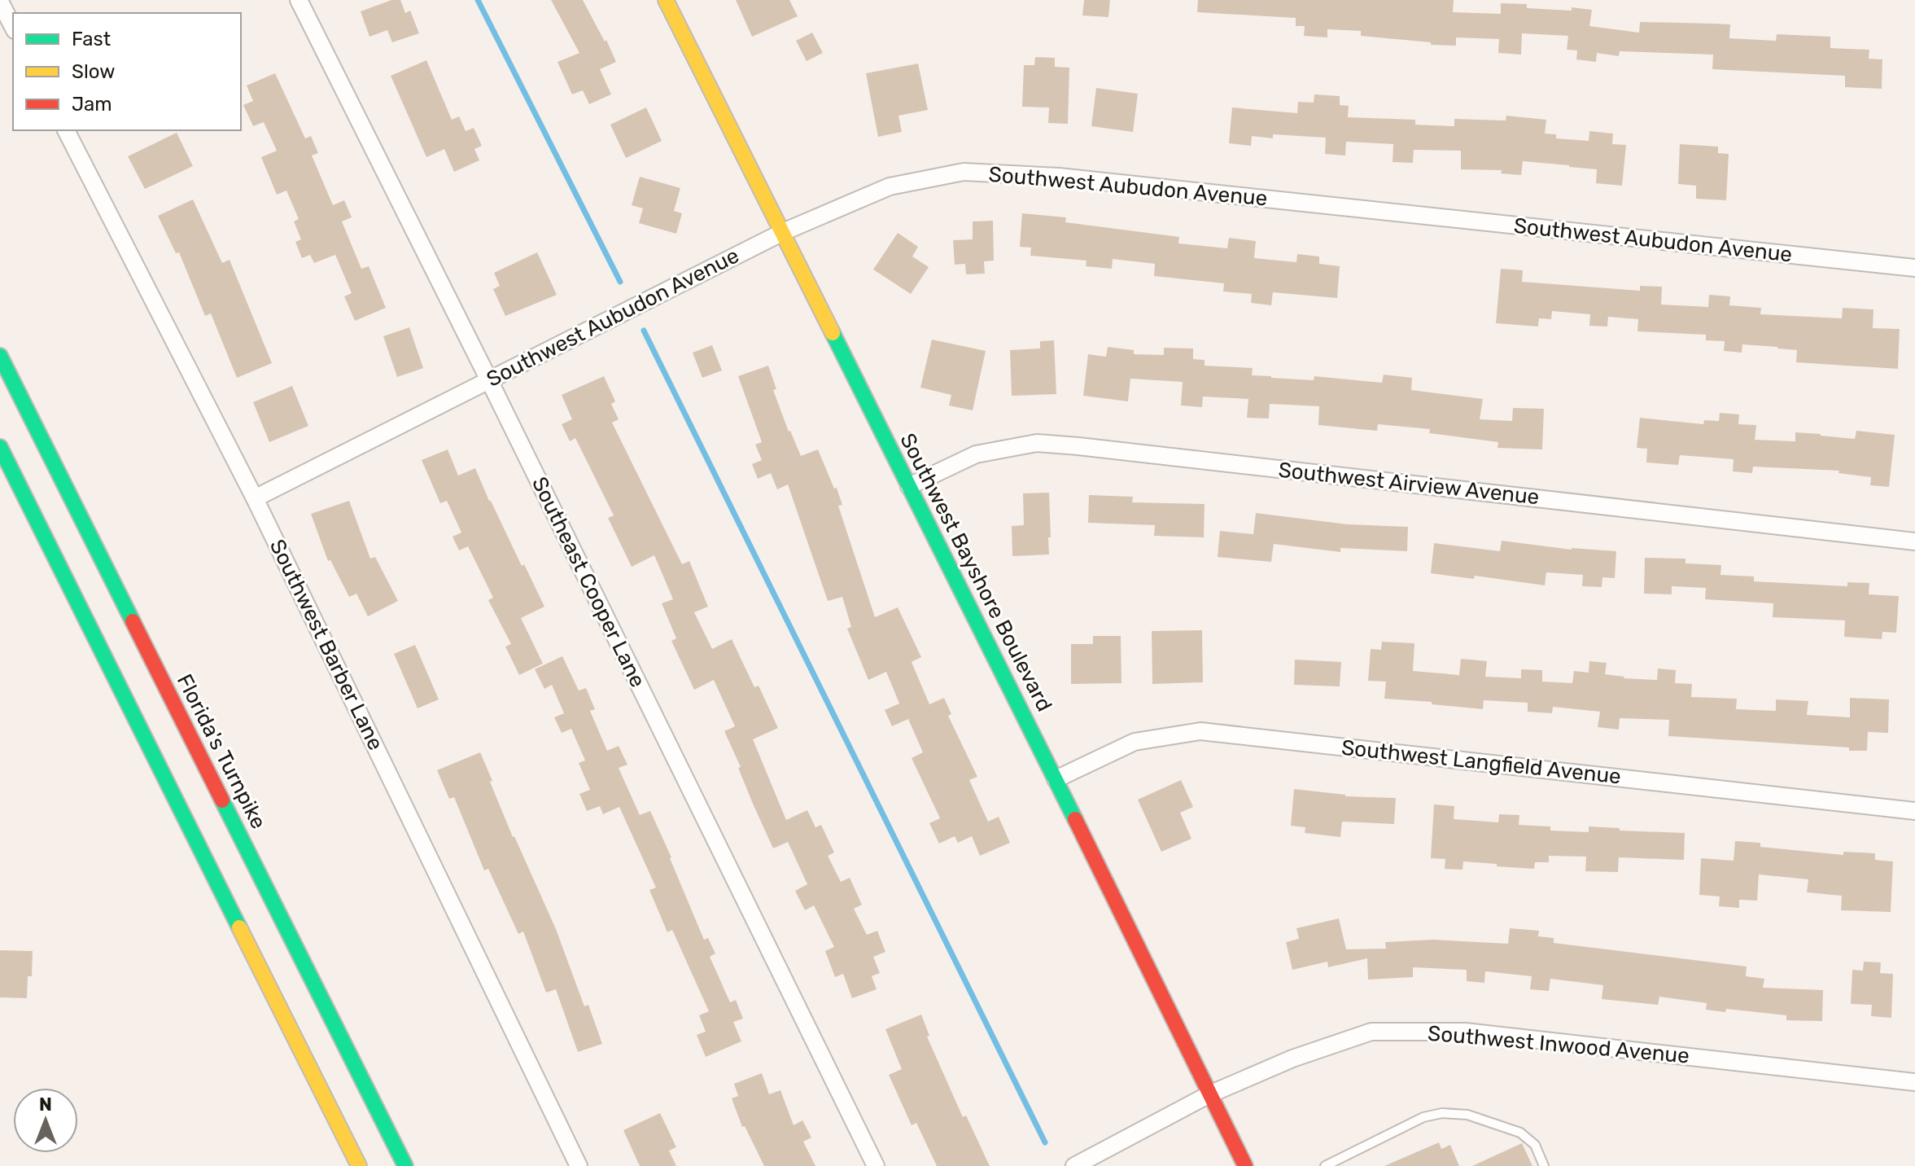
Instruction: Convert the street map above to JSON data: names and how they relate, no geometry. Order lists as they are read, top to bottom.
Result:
{
  "streets": {
    "main road": ["Southwest Bayshore Boulevard", "Florida's Turnpike"],
    "street": [
      "Southwest Aubudon Avenue",
      "Southwest Airview Avenue",
      "Southeast Cooper Lane",
      "Southwest Barber Lane",
      "Southwest Langfield Avenue",
      "Southwest Inwood Avenue"
    ]
  },
  "crossings": [
    ["Southwest Aubudon Avenue", "Southwest Bayshore Boulevard"],
    ["Southwest Aubudon Avenue", "Southeast Cooper Lane"],
    ["Southwest Aubudon Avenue", "Southwest Barber Lane"],
    ["Southwest Airview Avenue", "Southwest Bayshore Boulevard"],
    ["Southwest Bayshore Boulevard", "Southwest Langfield Avenue"],
    ["Southwest Bayshore Boulevard", "Southwest Inwood Avenue"]
  ],
  "legend": ["Fast", "Slow", "Jam"],
  "north": "top"
}
